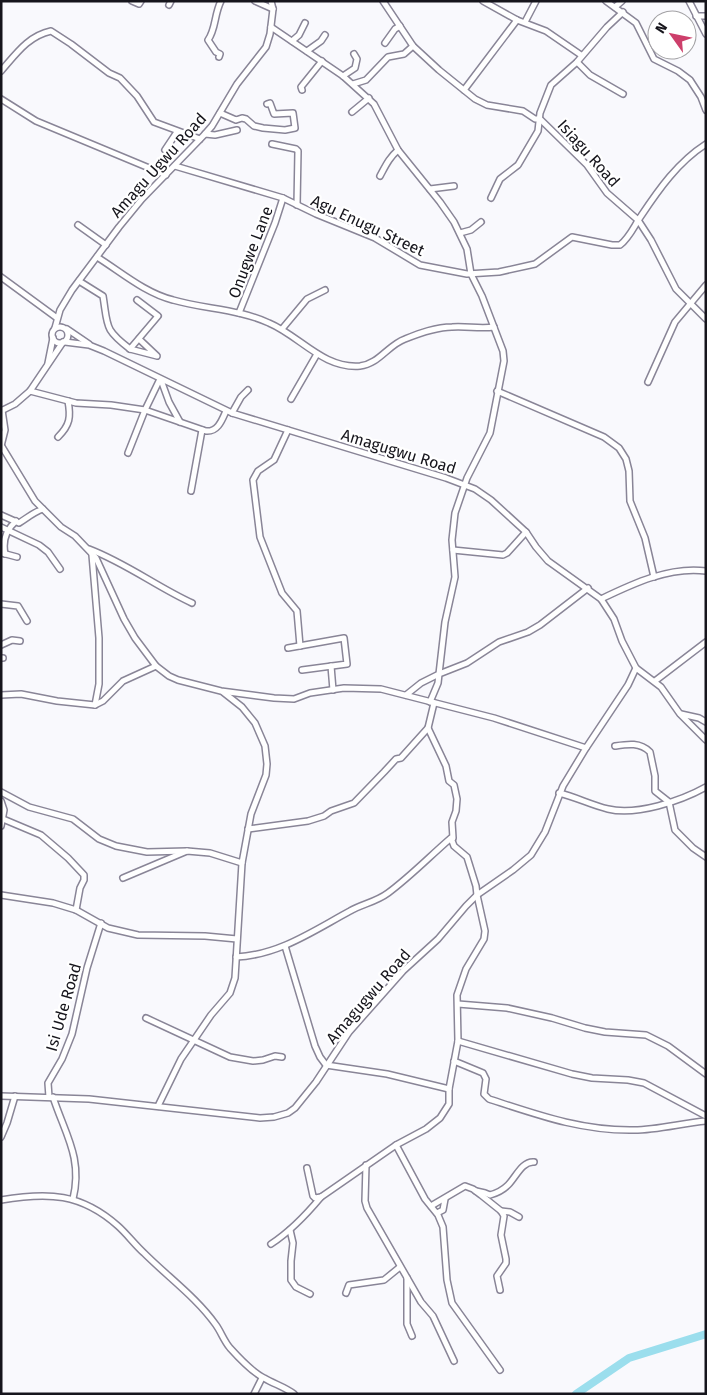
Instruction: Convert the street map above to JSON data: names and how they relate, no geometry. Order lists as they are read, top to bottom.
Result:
{
  "streets": {
    "street": [
      "Isiagu Road",
      "Amagu Ugwu Road",
      "Agu Enugu Street",
      "Onugwe Lane",
      "Amagugwu Road",
      "Isi Ude Road"
    ]
  },
  "crossings": [
    ["Isiagu Road", "Agu Enugu Street"],
    ["Amagu Ugwu Road", "Agu Enugu Street"],
    ["Agu Enugu Street", "Onugwe Lane"],
    ["Amagugwu Road", "Isi Ude Road"]
  ],
  "north": "top left"
}
